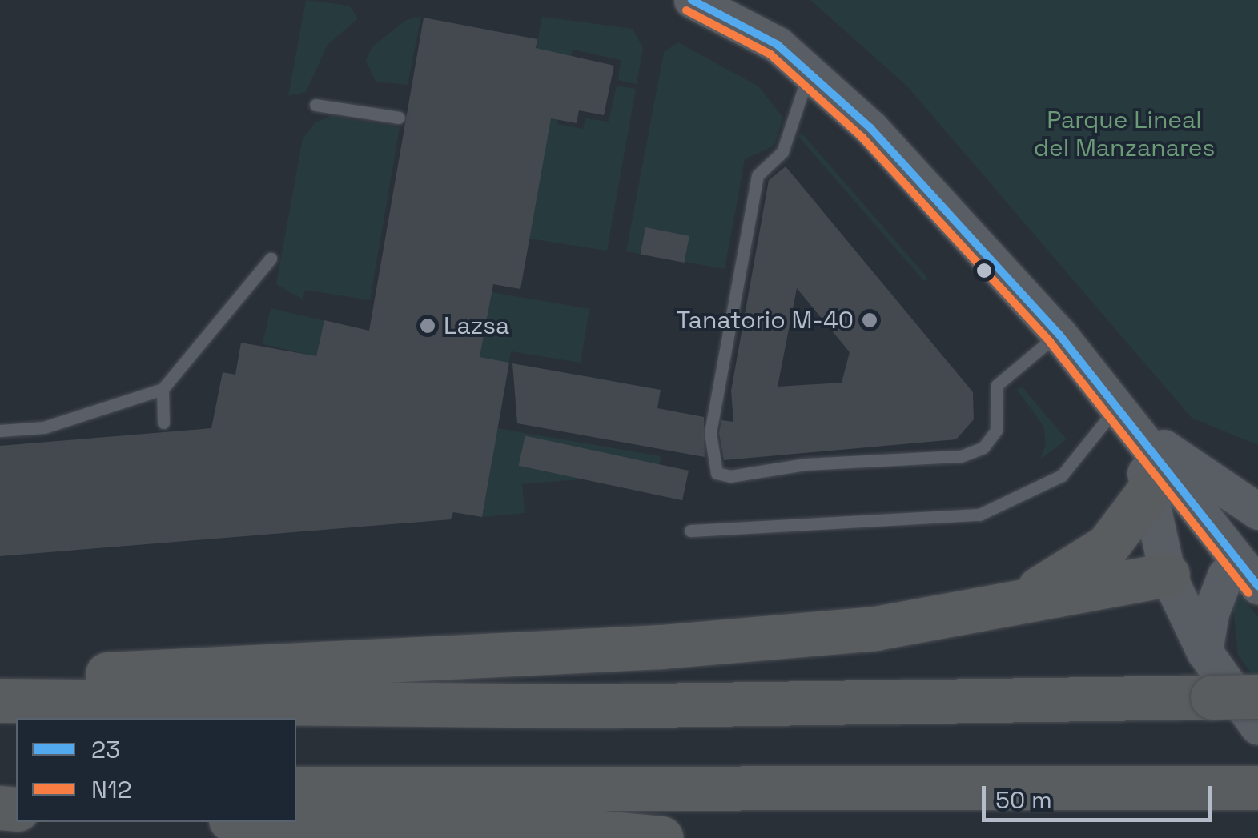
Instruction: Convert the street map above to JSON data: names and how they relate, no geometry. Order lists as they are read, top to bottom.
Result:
{
  "parks": ["Parque Lineal del Manzanares"],
  "places": ["Tanatorio M-40", "Lazsa"],
  "lines": ["transit line 23", "transit line N12"],
  "legend": ["23", "N12"],
  "scale_bar": "50 m"
}
